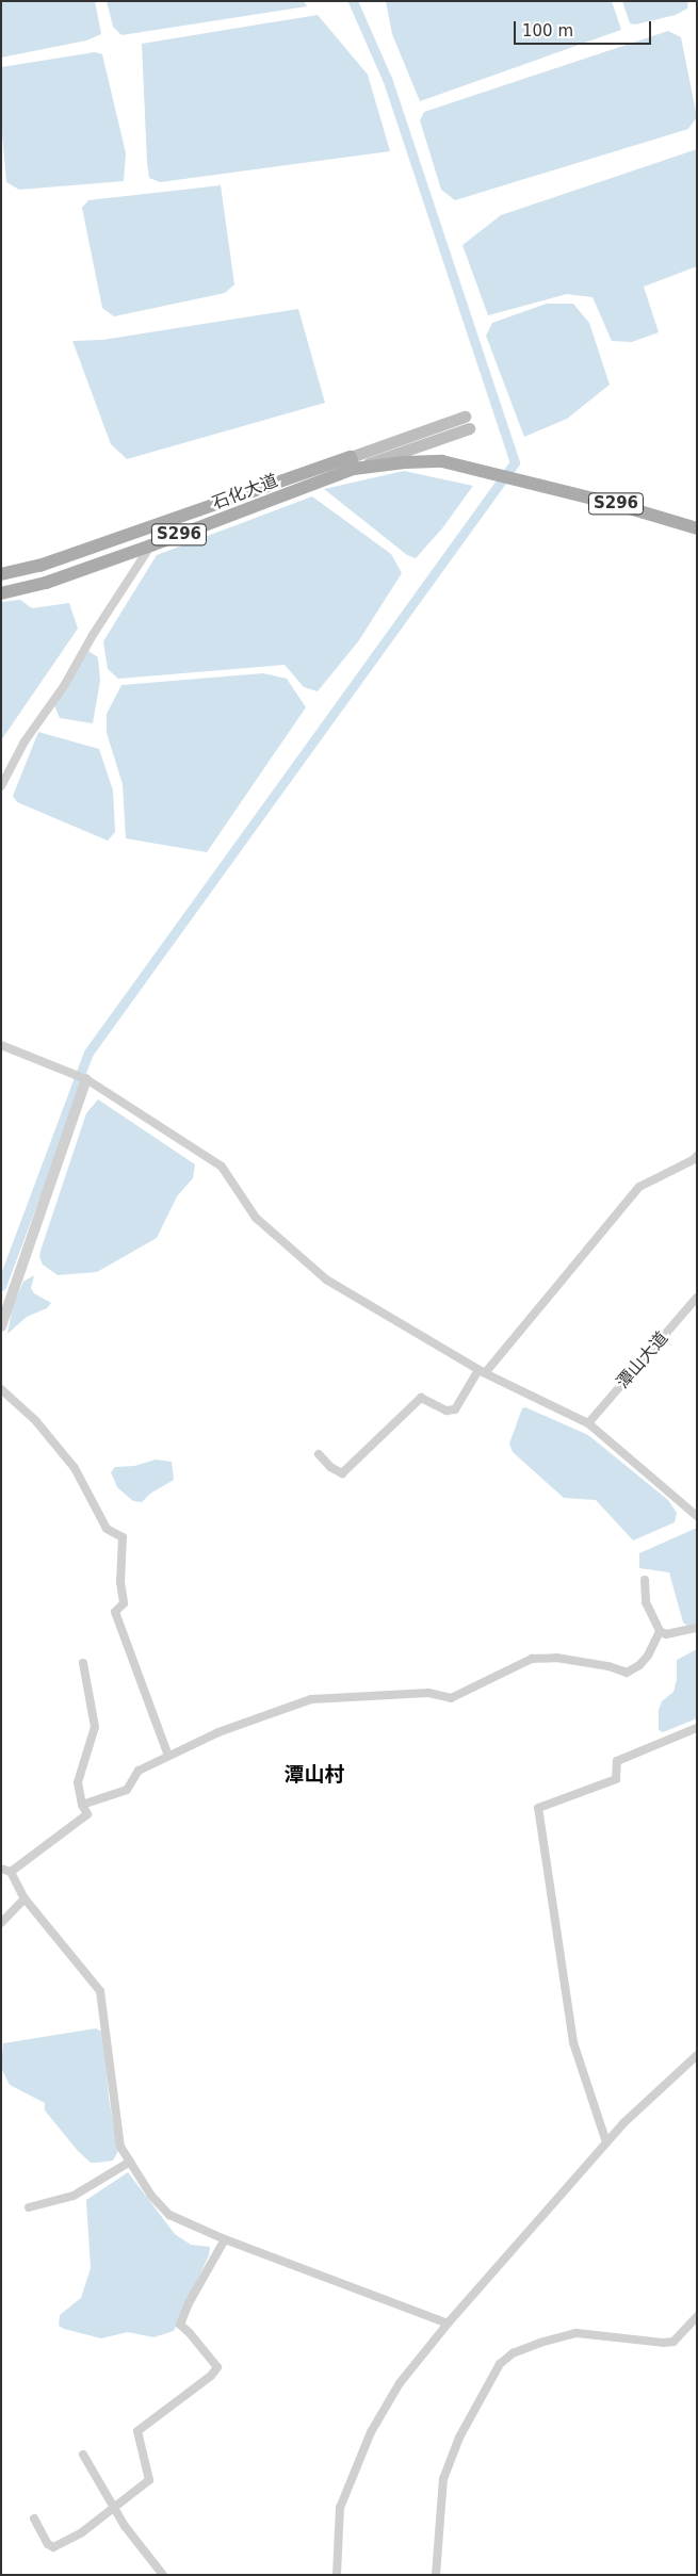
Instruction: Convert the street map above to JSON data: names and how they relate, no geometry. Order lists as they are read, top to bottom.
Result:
{
  "streets": {
    "main road": ["石化大道", "S296"],
    "street": ["潭山大道"]
  },
  "crossings": [
    ["石化大道", "S296"]
  ],
  "districts": ["潭山村"],
  "scale_bar": "100 m"
}
